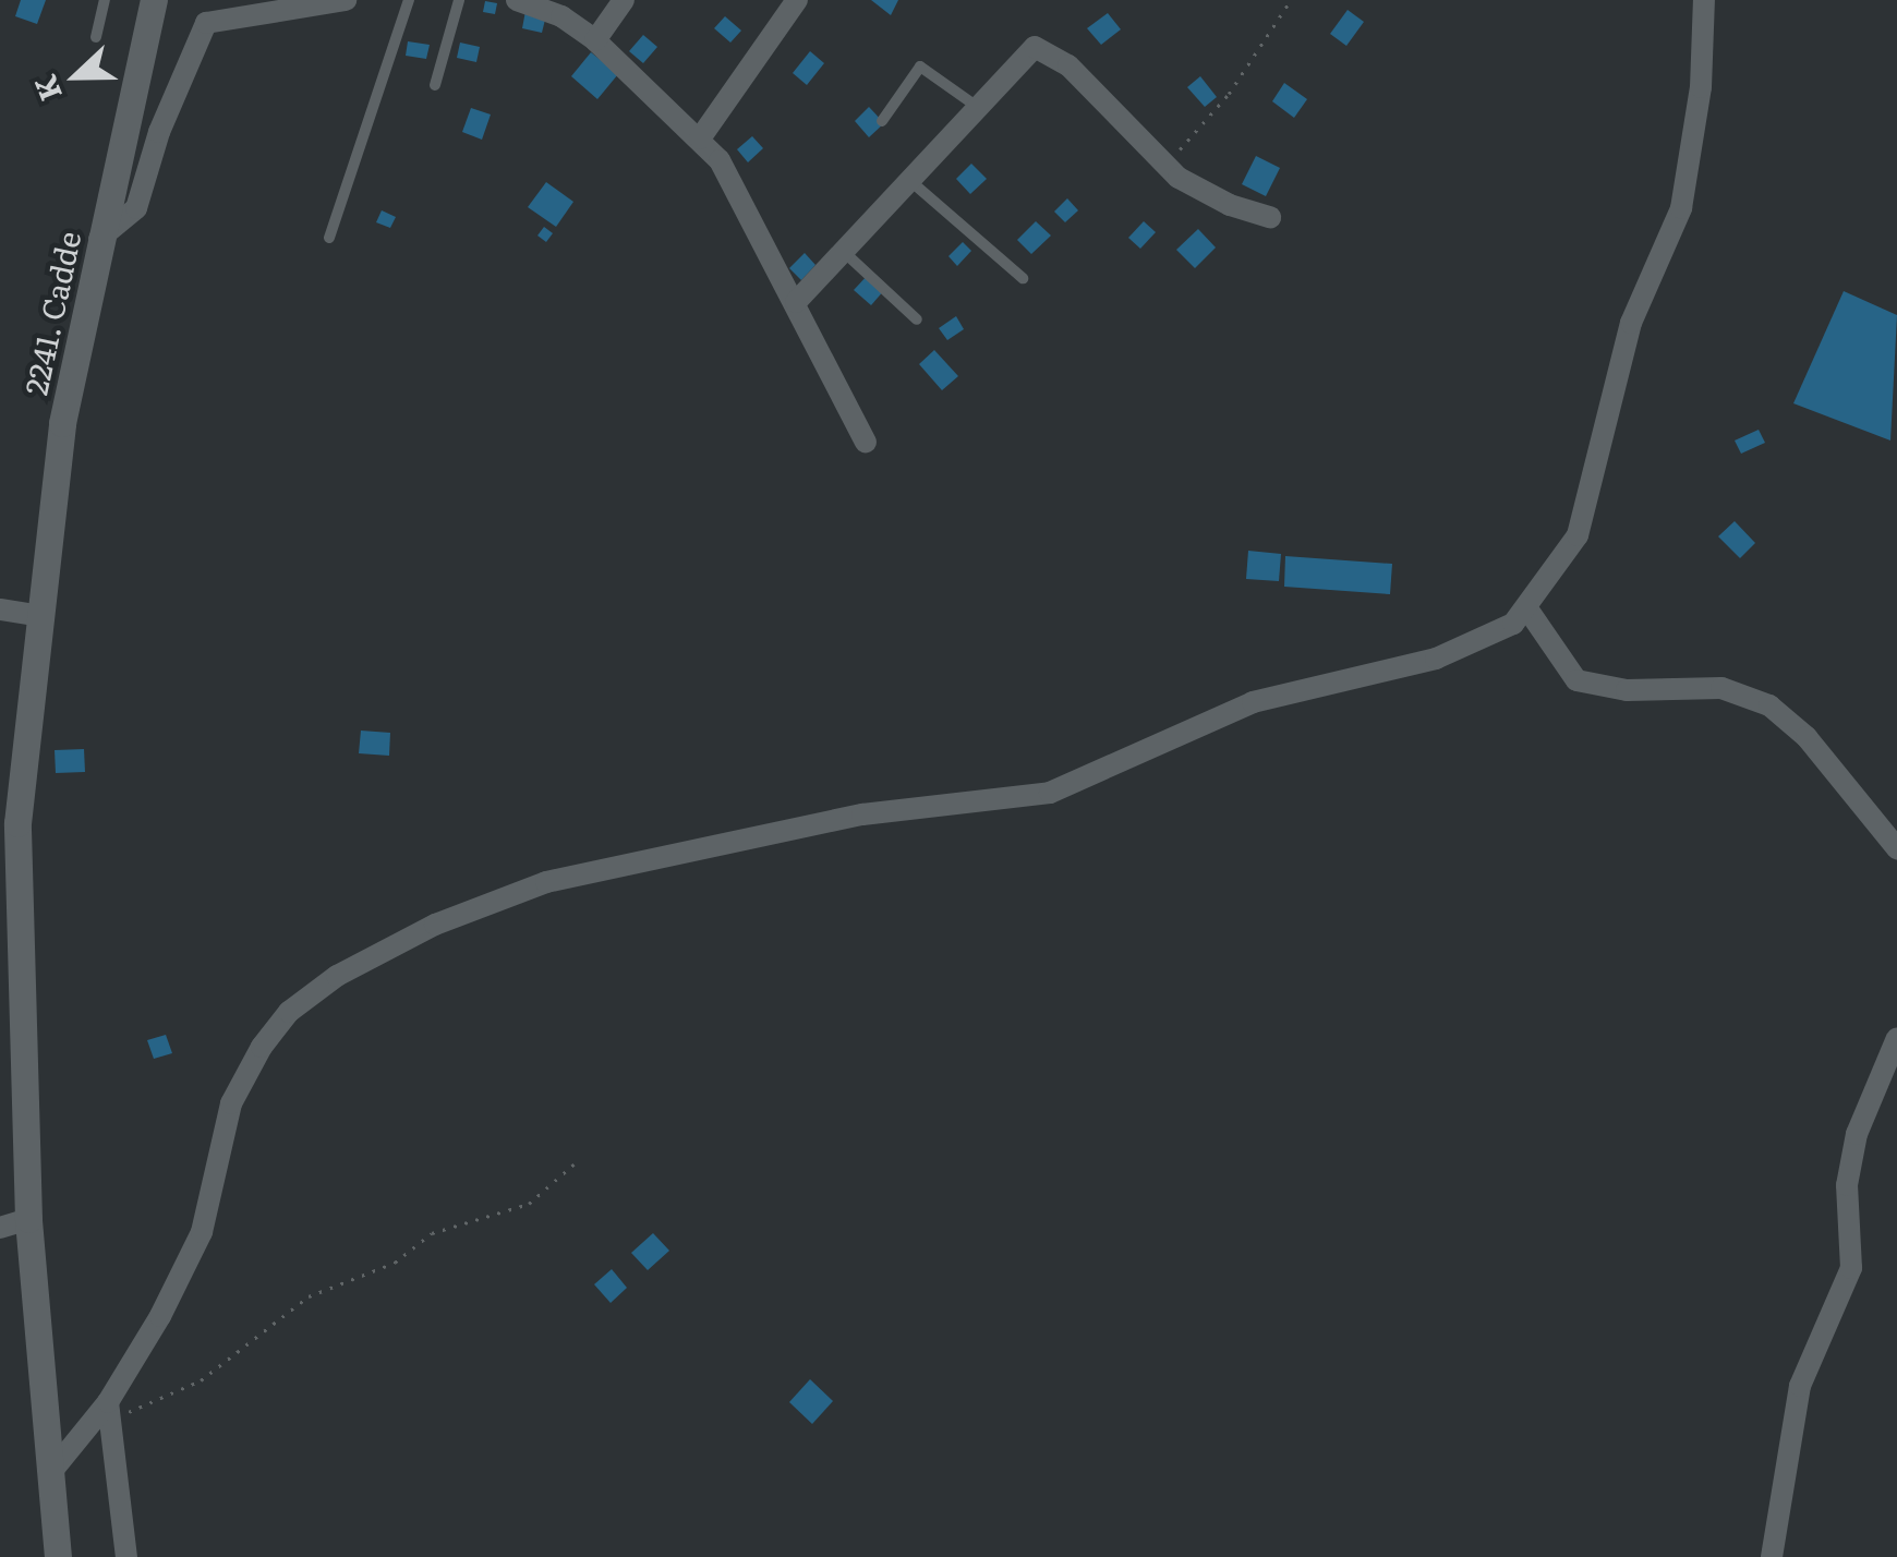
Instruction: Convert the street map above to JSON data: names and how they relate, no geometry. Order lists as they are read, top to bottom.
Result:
{
  "streets": {
    "street": ["2241. Cadde"]
  },
  "north": "left"
}
